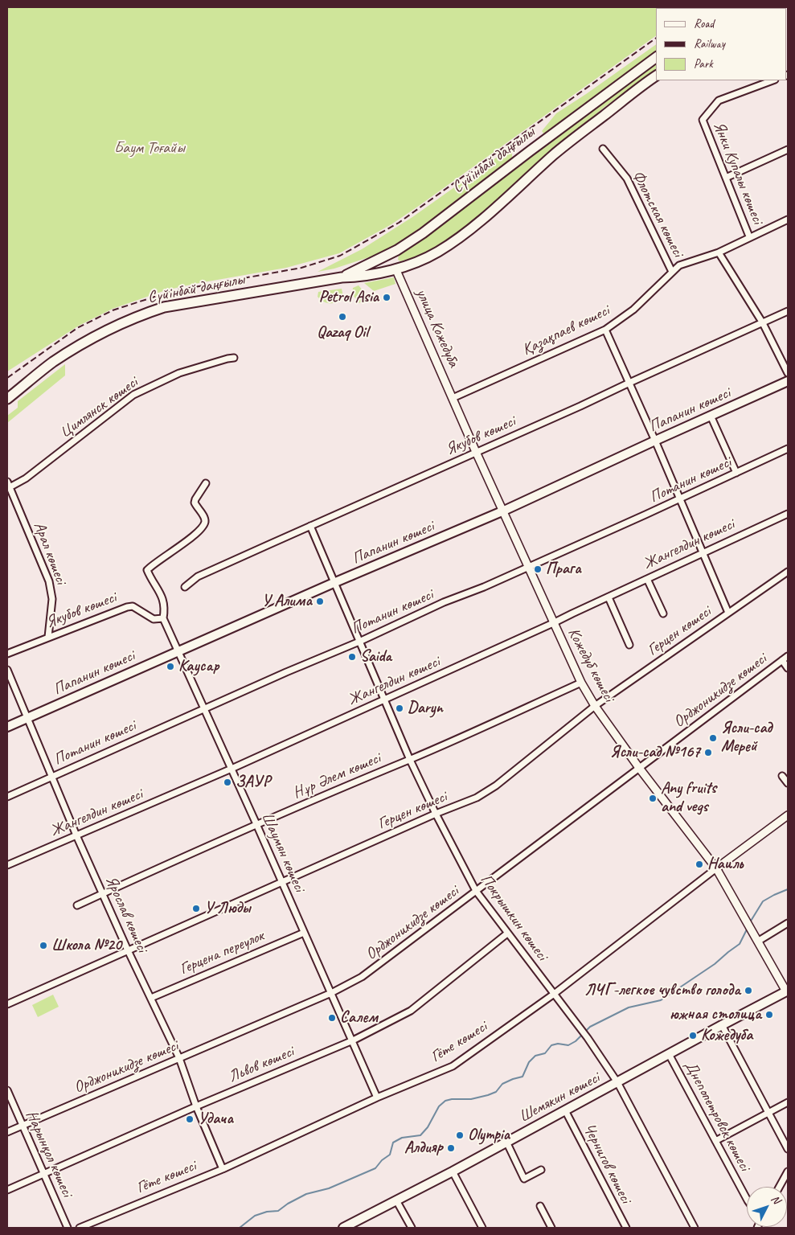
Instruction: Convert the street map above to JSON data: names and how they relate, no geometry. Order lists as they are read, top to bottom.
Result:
{
  "streets": {
    "main road": ["Сүйінбай даңғылы", "Папанин көшесі", "Шемякин көшесі"],
    "street": [
      "Янки Купалы көшесі",
      "Флотская көшесі",
      "улица Кожедуба",
      "Қазақпаев көшесі",
      "Цимлянск көшесі",
      "Якубов көшесі",
      "Потанин көшесі",
      "Жангелдин көшесі",
      "Арал көшесі",
      "Герцен көшесі",
      "Кожедуб көшесі",
      "Орджоникидзе көшесі",
      "Нұр Әлем көшесі",
      "Шаумян көшесі",
      "Ярослав көшесі",
      "Покрышкин көшесі",
      "Герцена переулок",
      "Гёте көшесі",
      "Львов көшесі",
      "Днепопетровск көшесі",
      "Нарынқол көшесі",
      "Чернигов көшесі"
    ]
  },
  "crossings": [
    ["Сүйінбай даңғылы", "улица Кожедуба"],
    ["Янки Купалы көшесі", "Қазақпаев көшесі"],
    ["Флотская көшесі", "Қазақпаев көшесі"],
    ["улица Кожедуба", "Қазақпаев көшесі"],
    ["улица Кожедуба", "Кожедуб көшесі"],
    ["Қазақпаев көшесі", "Кожедуб көшесі"],
    ["Цимлянск көшесі", "Арал көшесі"],
    ["Папанин көшесі", "Кожедуб көшесі"],
    ["Папанин көшесі", "Шаумян көшесі"],
    ["Папанин көшесі", "Ярослав көшесі"],
    ["Папанин көшесі", "Покрышкин көшесі"],
    ["Якубов көшесі", "Арал көшесі"],
    ["Якубов көшесі", "Кожедуб көшесі"],
    ["Якубов көшесі", "Шаумян көшесі"],
    ["Якубов көшесі", "Покрышкин көшесі"],
    ["Потанин көшесі", "Кожедуб көшесі"],
    ["Потанин көшесі", "Шаумян көшесі"],
    ["Потанин көшесі", "Ярослав көшесі"],
    ["Потанин көшесі", "Покрышкин көшесі"],
    ["Жангелдин көшесі", "Кожедуб көшесі"],
    ["Жангелдин көшесі", "Шаумян көшесі"],
    ["Жангелдин көшесі", "Ярослав көшесі"],
    ["Жангелдин көшесі", "Покрышкин көшесі"],
    ["Герцен көшесі", "Кожедуб көшесі"],
    ["Герцен көшесі", "Шаумян көшесі"],
    ["Герцен көшесі", "Ярослав көшесі"],
    ["Герцен көшесі", "Покрышкин көшесі"],
    ["Кожедуб көшесі", "Орджоникидзе көшесі"],
    ["Кожедуб көшесі", "Нұр Әлем көшесі"],
    ["Кожедуб көшесі", "Гёте көшесі"],
    ["Орджоникидзе көшесі", "Шаумян көшесі"],
    ["Орджоникидзе көшесі", "Ярослав көшесі"],
    ["Орджоникидзе көшесі", "Покрышкин көшесі"],
    ["Орджоникидзе көшесі", "Нарынқол көшесі"],
    ["Нұр Әлем көшесі", "Шаумян көшесі"],
    ["Нұр Әлем көшесі", "Ярослав көшесі"],
    ["Нұр Әлем көшесі", "Покрышкин көшесі"],
    ["Шаумян көшесі", "Герцена переулок"],
    ["Шаумян көшесі", "Гёте көшесі"],
    ["Шаумян көшесі", "Львов көшесі"],
    ["Ярослав көшесі", "Герцена переулок"],
    ["Ярослав көшесі", "Гёте көшесі"],
    ["Ярослав көшесі", "Львов көшесі"],
    ["Покрышкин көшесі", "Гёте көшесі"],
    ["Покрышкин көшесі", "Львов көшесі"],
    ["Покрышкин көшесі", "Шемякин көшесі"],
    ["Львов көшесі", "Нарынқол көшесі"],
    ["Шемякин көшесі", "Днепопетровск көшесі"],
    ["Шемякин көшесі", "Чернигов көшесі"]
  ],
  "parks": ["Баум Тоғайы"],
  "places": [
    "Petrol Asia",
    "Qazaq Oil",
    "Прага",
    "У Алима",
    "Saida",
    "Каусар",
    "Daryn",
    "Ясли-сад Мерей",
    "Ясли-сад №167",
    "ЗАУР",
    "Any fruits and vegs",
    "Наиль",
    "У Люды",
    "Школа №20",
    "ЛЧГ-легкое чувство голода",
    "южная столица",
    "Салем",
    "Кожедуба",
    "Удача",
    "Olympia",
    "Алдияр"
  ],
  "legend": ["Road", "Railway", "Park"],
  "north": "top right"
}
